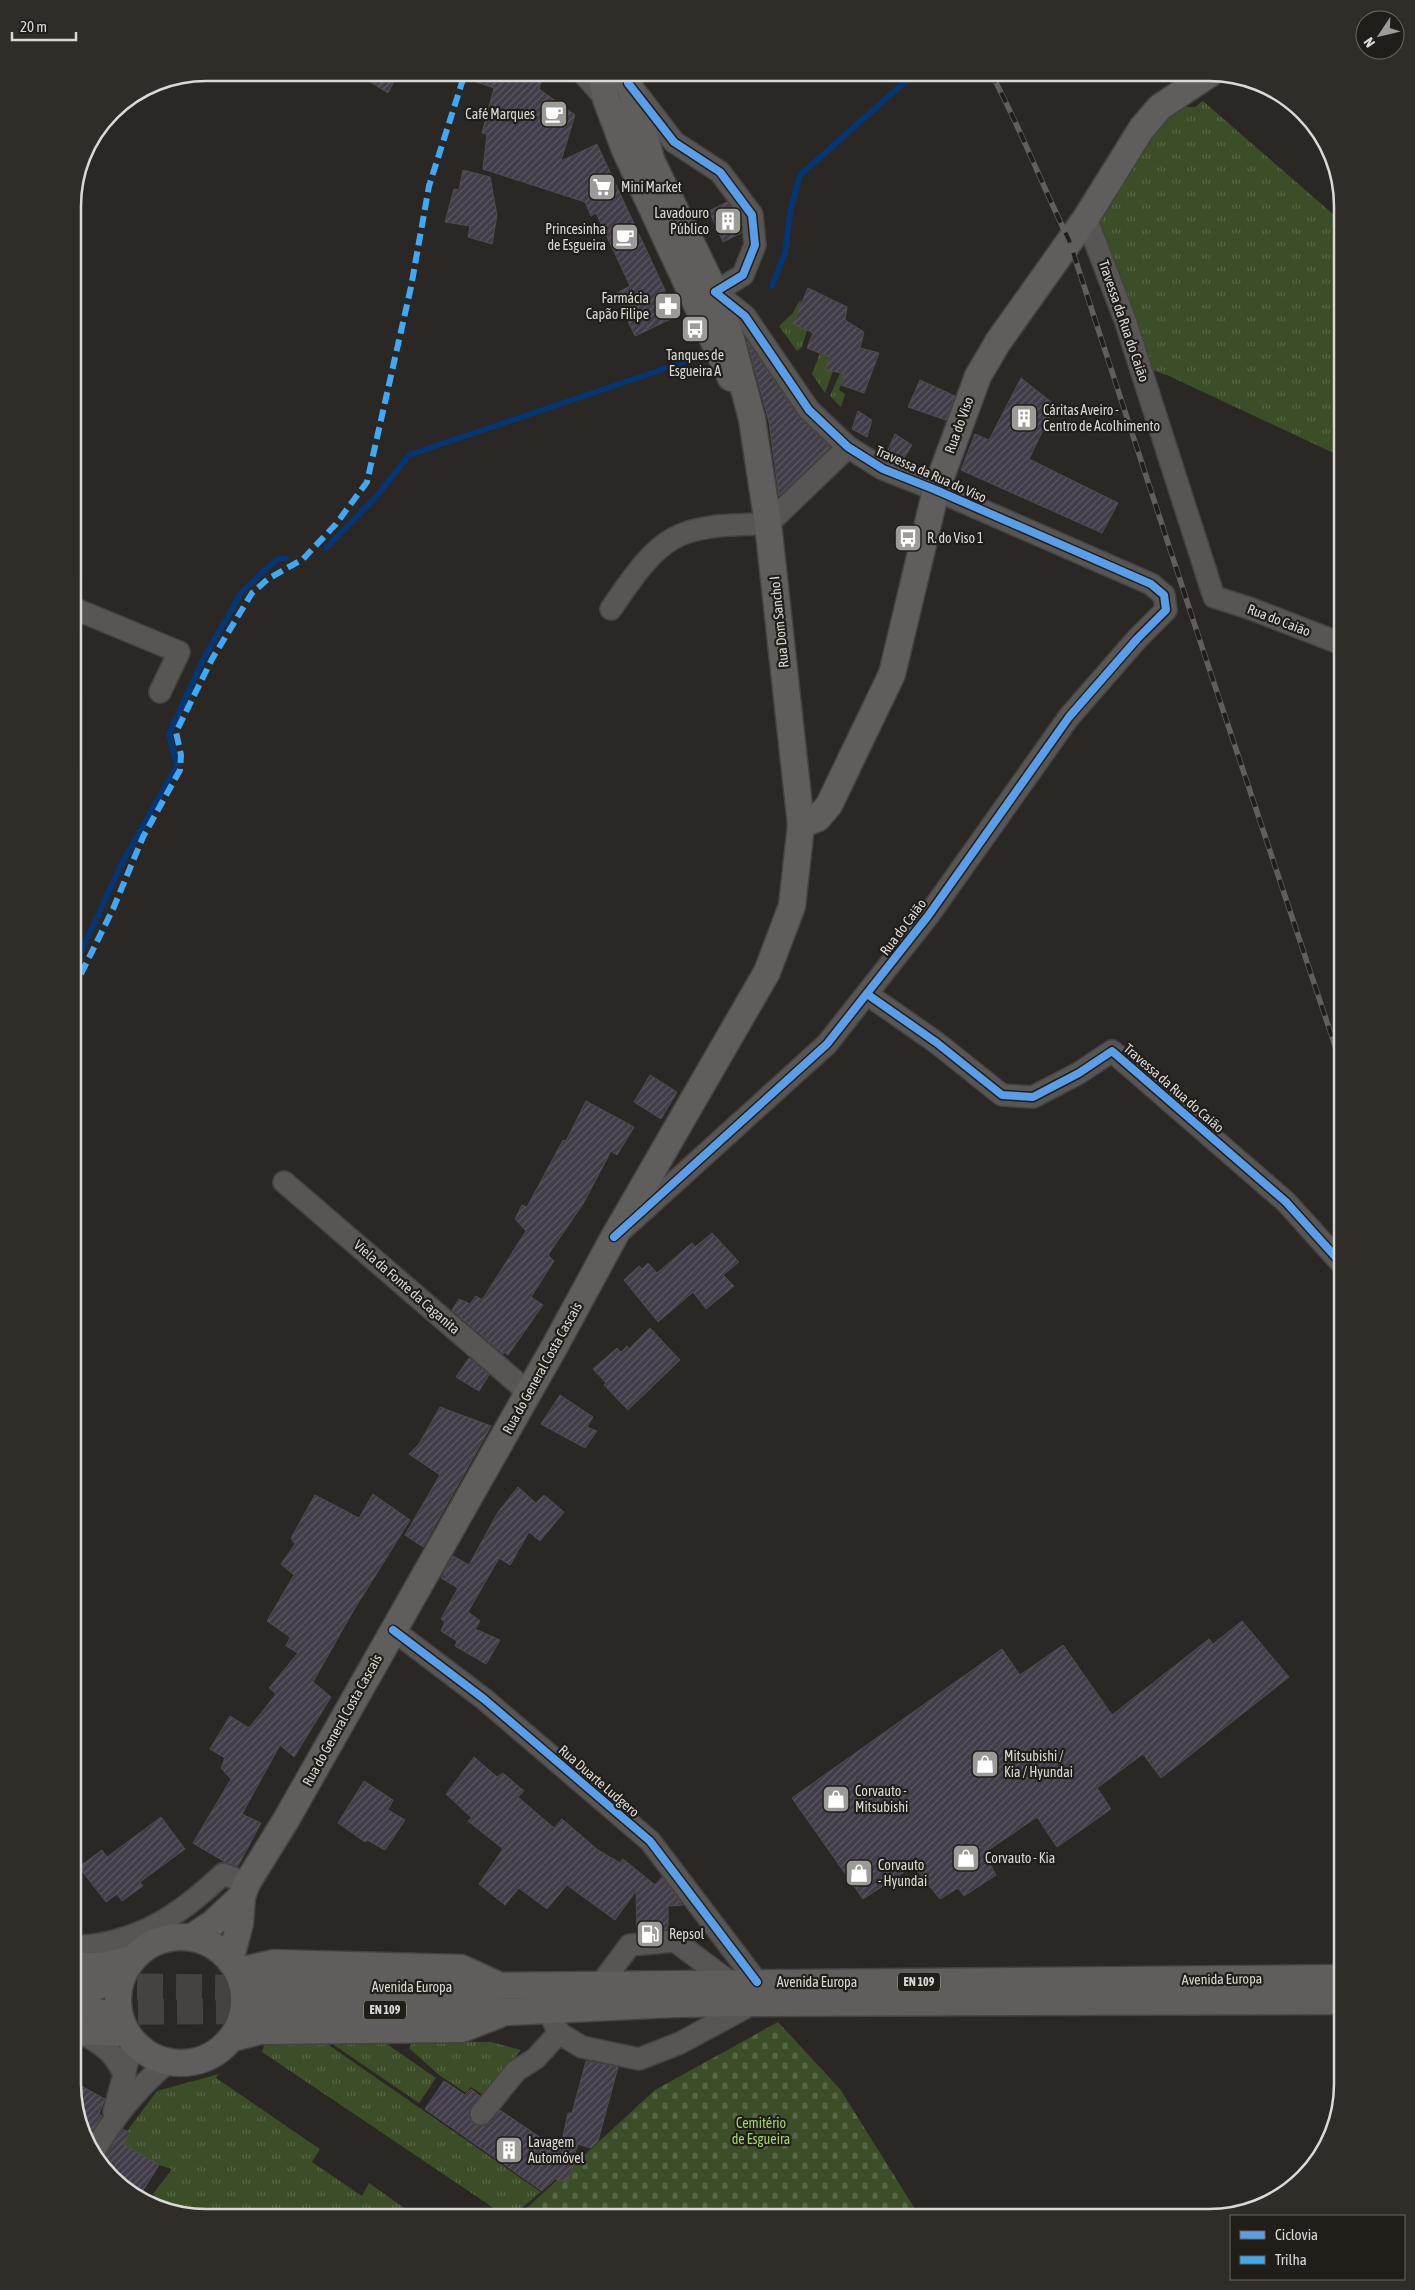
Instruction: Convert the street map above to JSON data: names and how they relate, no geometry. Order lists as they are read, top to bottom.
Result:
{
  "streets": {
    "main road": [
      "Rua do Viso",
      "Rua Dom Sancho I",
      "Rua do General Costa Cascais",
      "Avenida Europa",
      "EN 109"
    ],
    "street": [
      "Travessa da Rua do Caião",
      "Travessa da Rua do Viso",
      "Rua do Caião",
      "Viela da Fonte da Caganita",
      "Rua Duarte Ludgero"
    ]
  },
  "crossings": [
    ["Travessa da Rua do Caião", "Rua do Viso"],
    ["Travessa da Rua do Caião", "Rua do Caião"],
    ["Rua do Viso", "Travessa da Rua do Viso"],
    ["Rua do Viso", "Rua Dom Sancho I"],
    ["Rua do Viso", "Rua do General Costa Cascais"],
    ["Travessa da Rua do Viso", "Rua do Caião"],
    ["Travessa da Rua do Viso", "Rua Dom Sancho I"],
    ["Rua do Caião", "Rua do General Costa Cascais"],
    ["Rua Dom Sancho I", "Rua do General Costa Cascais"],
    ["Viela da Fonte da Caganita", "Rua do General Costa Cascais"],
    ["Rua do General Costa Cascais", "Rua Duarte Ludgero"],
    ["Rua Duarte Ludgero", "Avenida Europa"]
  ],
  "parks": ["Cemitério de Esgueira"],
  "places": {
    "cafe": ["Café Marques", "Princesinha de Esgueira"],
    "supermarket": ["Mini Market"],
    "building": ["Lavadouro Público", "Cáritas Aveiro - Centro de Acolhimento", "Lavagem Automóvel"],
    "pharmacy": ["Farmácia Capão Filipe"],
    "bus stop": ["Tanques de Esgueira A", "R. do Viso 1"],
    "shop": [
      "Mitsubishi / Kia / Hyundai",
      "Corvauto - Mitsubishi",
      "Corvauto - Kia",
      "Corvauto - Hyundai"
    ],
    "fuel station": ["Repsol"]
  },
  "legend": ["Ciclovia", "Trilha"],
  "scale_bar": "20 m",
  "north": "bottom left"
}
